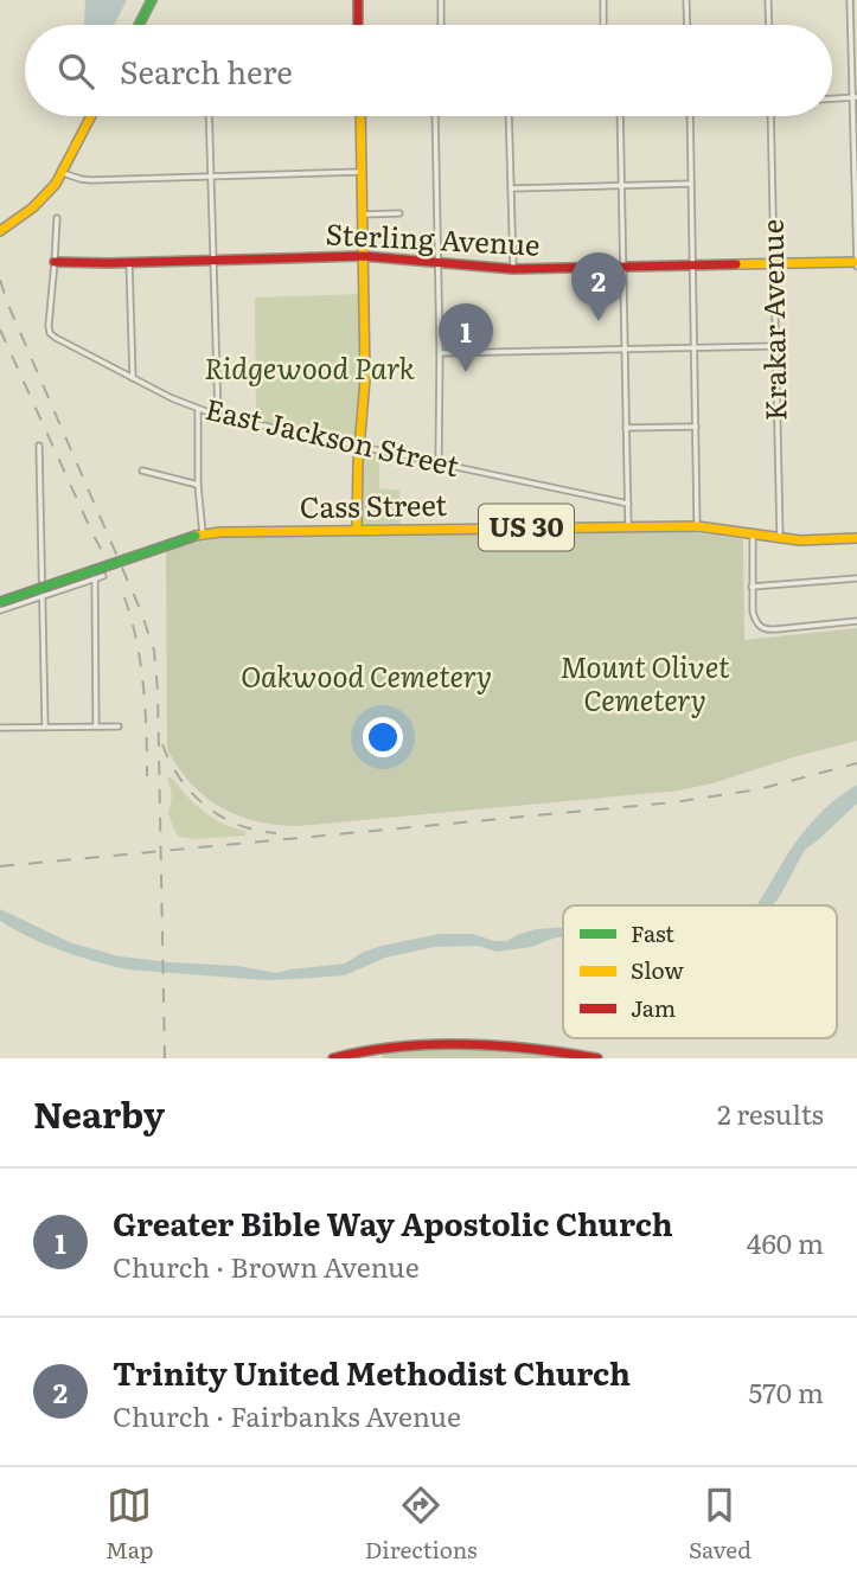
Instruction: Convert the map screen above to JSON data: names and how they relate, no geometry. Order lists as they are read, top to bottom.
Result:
{
  "streets": {
    "street": [
      "Sterling Avenue",
      "Krakar Avenue",
      "East Jackson Street",
      "Cass Street",
      "US 30"
    ]
  },
  "crossings": [
    ["Sterling Avenue", "Krakar Avenue"],
    ["Sterling Avenue", "East Jackson Street"],
    ["Krakar Avenue", "Cass Street"]
  ],
  "parks": ["Ridgewood Park", "Mount Olivet Cemetery", "Oakwood Cemetery"],
  "legend": ["Fast", "Slow", "Jam"],
  "page": {
    "search": "Search here",
    "pins": ["2", "1"],
    "heading": ["Nearby", "2 results"],
    "list": [
      {
        "mark": "1",
        "name": "Greater Bible Way Apostolic Church",
        "note": "Church · Brown Avenue",
        "value": "460 m"
      },
      {
        "mark": "2",
        "name": "Trinity United Methodist Church",
        "note": "Church · Fairbanks Avenue",
        "value": "570 m"
      }
    ],
    "nav": ["Map", "Directions", "Saved"]
  }
}
